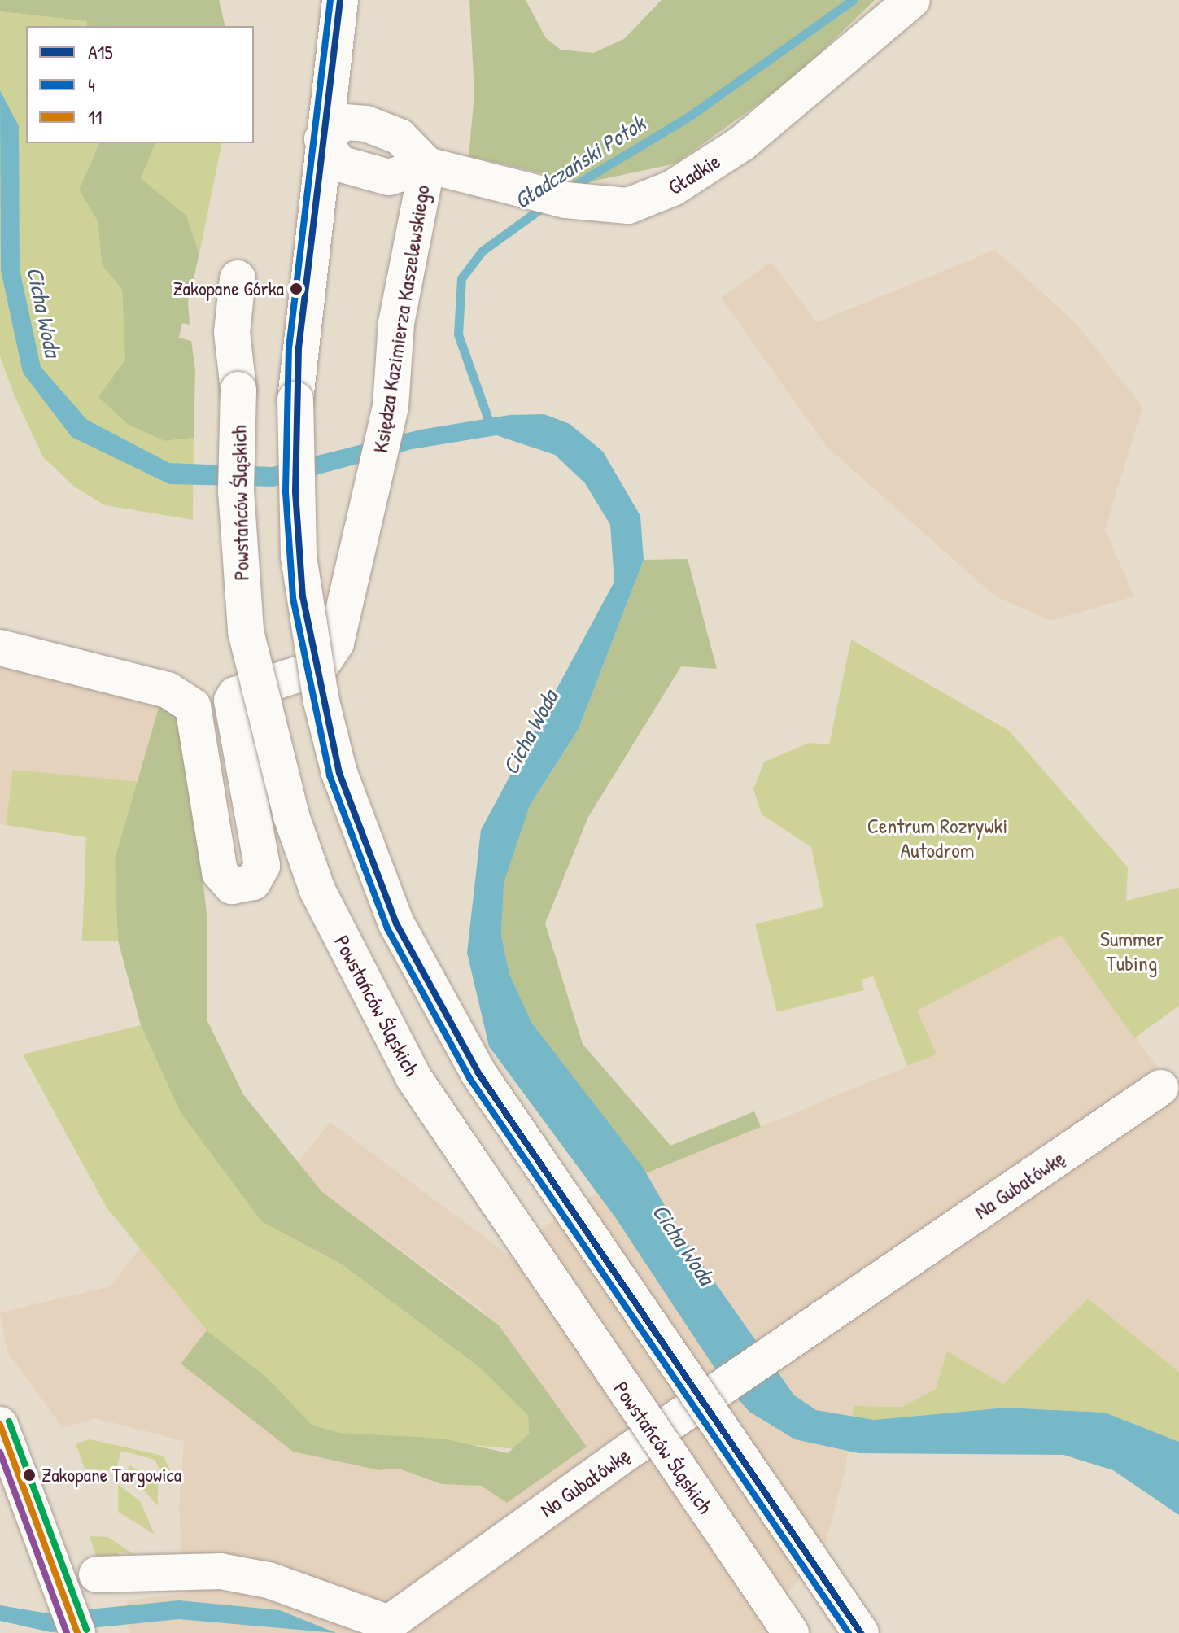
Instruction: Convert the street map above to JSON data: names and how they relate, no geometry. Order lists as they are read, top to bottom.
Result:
{
  "streets": {
    "street": [
      "Gładkie",
      "Księdza Kazimierza Kaszelewskiego",
      "Powstańców Śląskich",
      "Na Gubałówkę"
    ]
  },
  "crossings": [
    ["Gładkie", "Księdza Kazimierza Kaszelewskiego"]
  ],
  "water": ["Gładczański Potok", "Cicha Woda"],
  "parks": ["Centrum Rozrywki Autodrom", "Summer Tubing"],
  "places": ["Zakopane Górka", "Zakopane Targowica"],
  "lines": ["transit line A15", "transit line 4", "transit line 11"],
  "legend": ["A15", "4", "11"]
}
